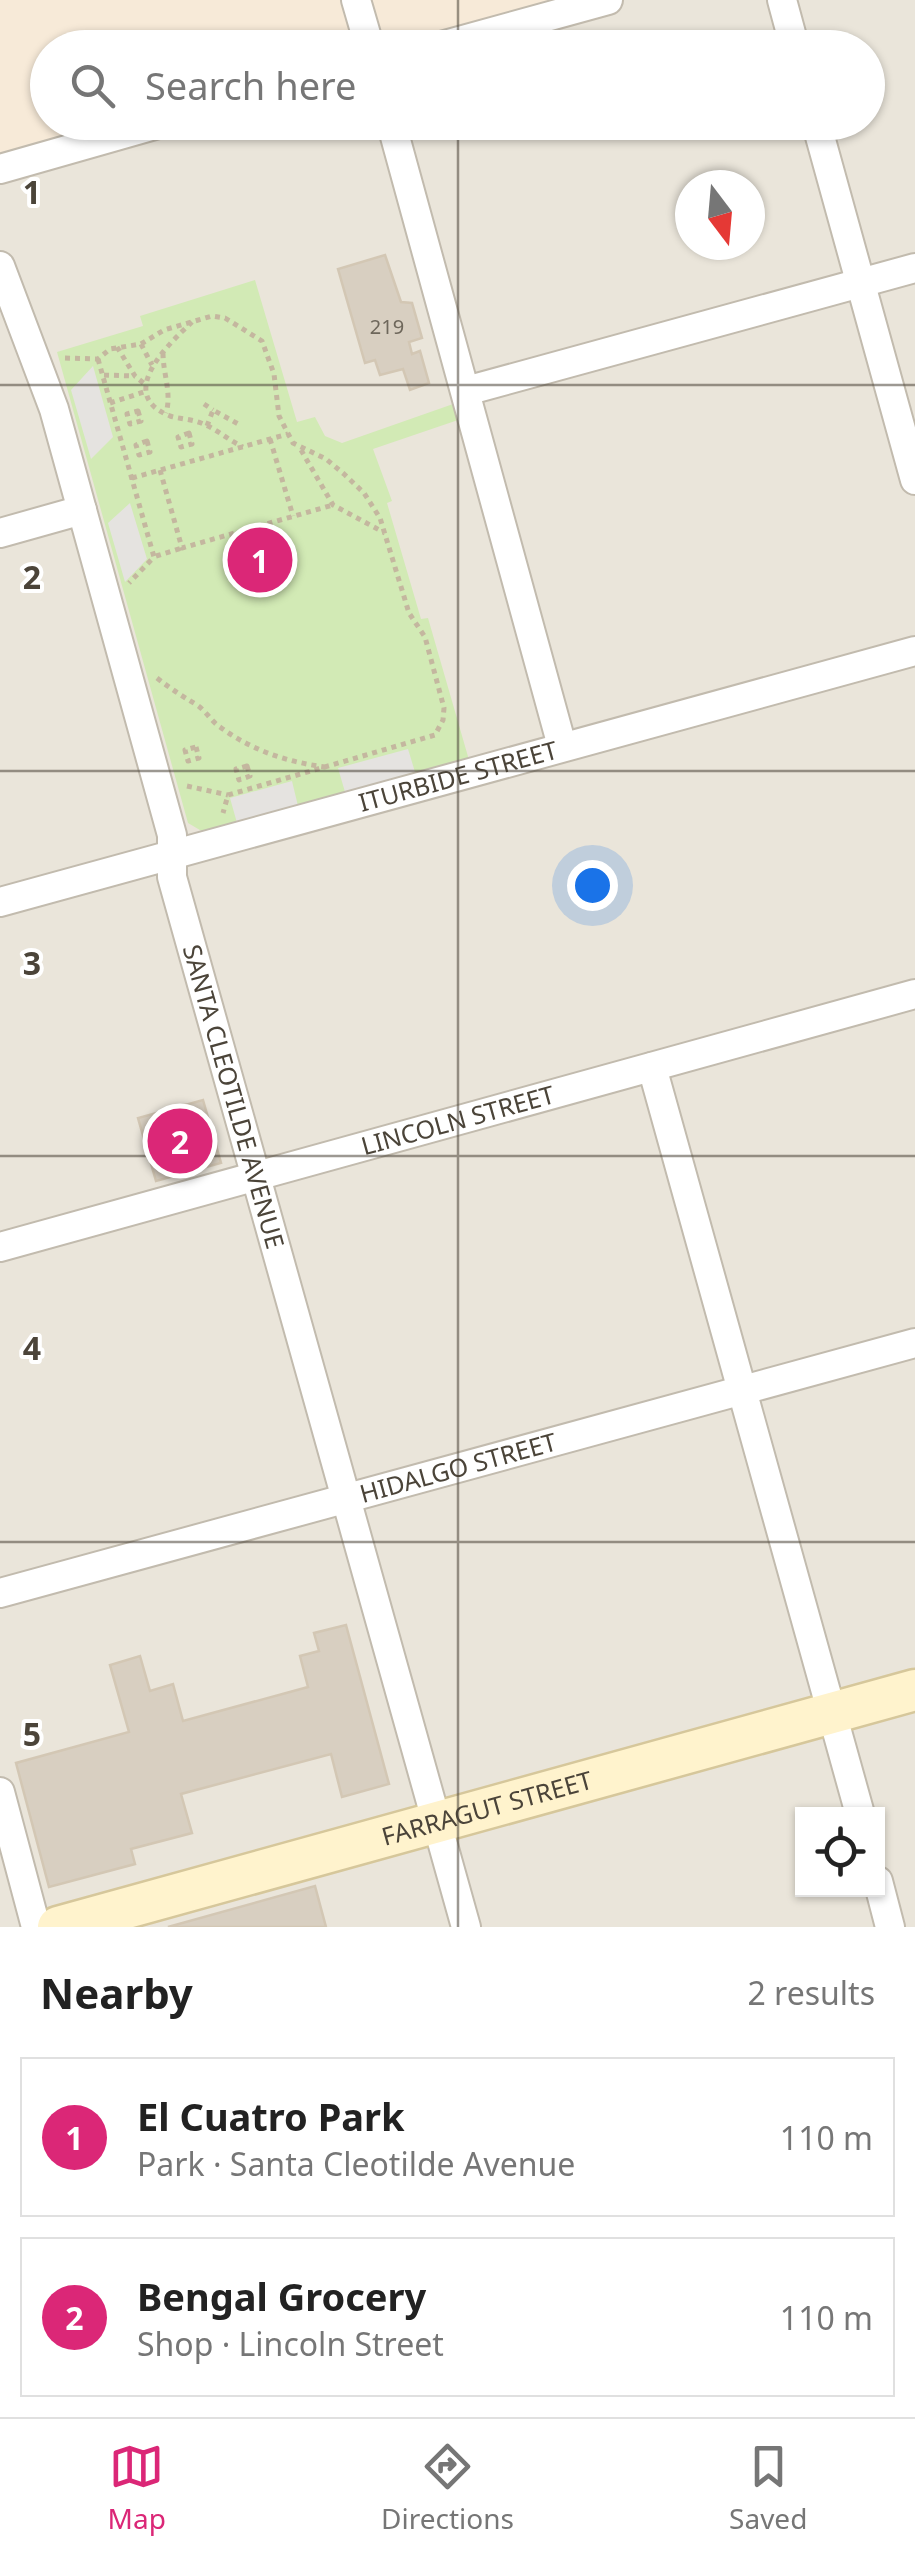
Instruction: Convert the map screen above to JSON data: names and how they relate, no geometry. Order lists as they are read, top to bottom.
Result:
{
  "streets": {
    "street": [
      "ITURBIDE STREET",
      "SANTA CLEOTILDE AVENUE",
      "LINCOLN STREET",
      "HIDALGO STREET",
      "FARRAGUT STREET"
    ]
  },
  "crossings": [
    ["ITURBIDE STREET", "SANTA CLEOTILDE AVENUE"],
    ["SANTA CLEOTILDE AVENUE", "LINCOLN STREET"],
    ["SANTA CLEOTILDE AVENUE", "HIDALGO STREET"],
    ["SANTA CLEOTILDE AVENUE", "FARRAGUT STREET"]
  ],
  "house_numbers": ["219"],
  "north": "bottom",
  "page": {
    "search": "Search here",
    "pins": ["1", "2"],
    "heading": ["Nearby", "2 results"],
    "list": [
      {
        "mark": "1",
        "name": "El Cuatro Park",
        "note": "Park · Santa Cleotilde Avenue",
        "value": "110 m"
      },
      {
        "mark": "2",
        "name": "Bengal Grocery",
        "note": "Shop · Lincoln Street",
        "value": "110 m"
      }
    ],
    "nav": ["Map", "Directions", "Saved"]
  },
  "grid": {
    "rows": [
      "1",
      "2",
      "3",
      "4",
      "5"
    ]
  }
}
